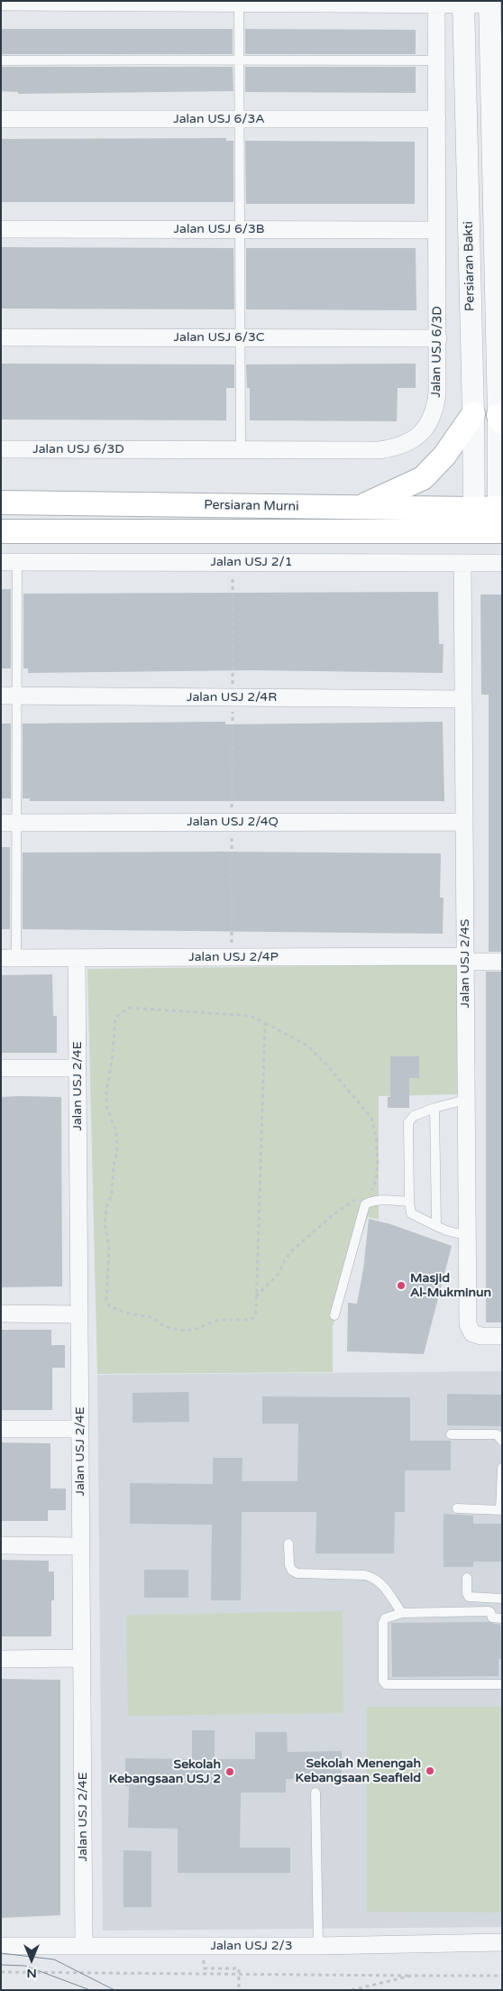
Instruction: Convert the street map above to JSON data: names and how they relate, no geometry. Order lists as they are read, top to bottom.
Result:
{
  "streets": {
    "main road": ["Persiaran Murni"],
    "street": [
      "Jalan USJ 6/3A",
      "Jalan USJ 6/3B",
      "Persiaran Bakti",
      "Jalan USJ 6/3C",
      "Jalan USJ 6/3D",
      "Jalan USJ 2/1",
      "Jalan USJ 2/4R",
      "Jalan USJ 2/4Q",
      "Jalan USJ 2/4P",
      "Jalan USJ 2/4S",
      "Jalan USJ 2/4E",
      "Jalan USJ 2/3"
    ]
  },
  "crossings": [
    ["Jalan USJ 6/3A", "Jalan USJ 6/3D"],
    ["Jalan USJ 6/3B", "Jalan USJ 6/3D"],
    ["Persiaran Bakti", "Persiaran Murni"],
    ["Jalan USJ 6/3C", "Jalan USJ 6/3D"],
    ["Jalan USJ 2/1", "Jalan USJ 2/4S"],
    ["Jalan USJ 2/4R", "Jalan USJ 2/4S"],
    ["Jalan USJ 2/4Q", "Jalan USJ 2/4S"],
    ["Jalan USJ 2/4P", "Jalan USJ 2/4S"],
    ["Jalan USJ 2/4P", "Jalan USJ 2/4E"],
    ["Jalan USJ 2/4E", "Jalan USJ 2/3"]
  ],
  "places": ["Masjid Al-Mukminun", "Sekolah Menengah Kebangsaan Seafield", "Sekolah Kebangsaan USJ 2"],
  "north": "bottom"
}
